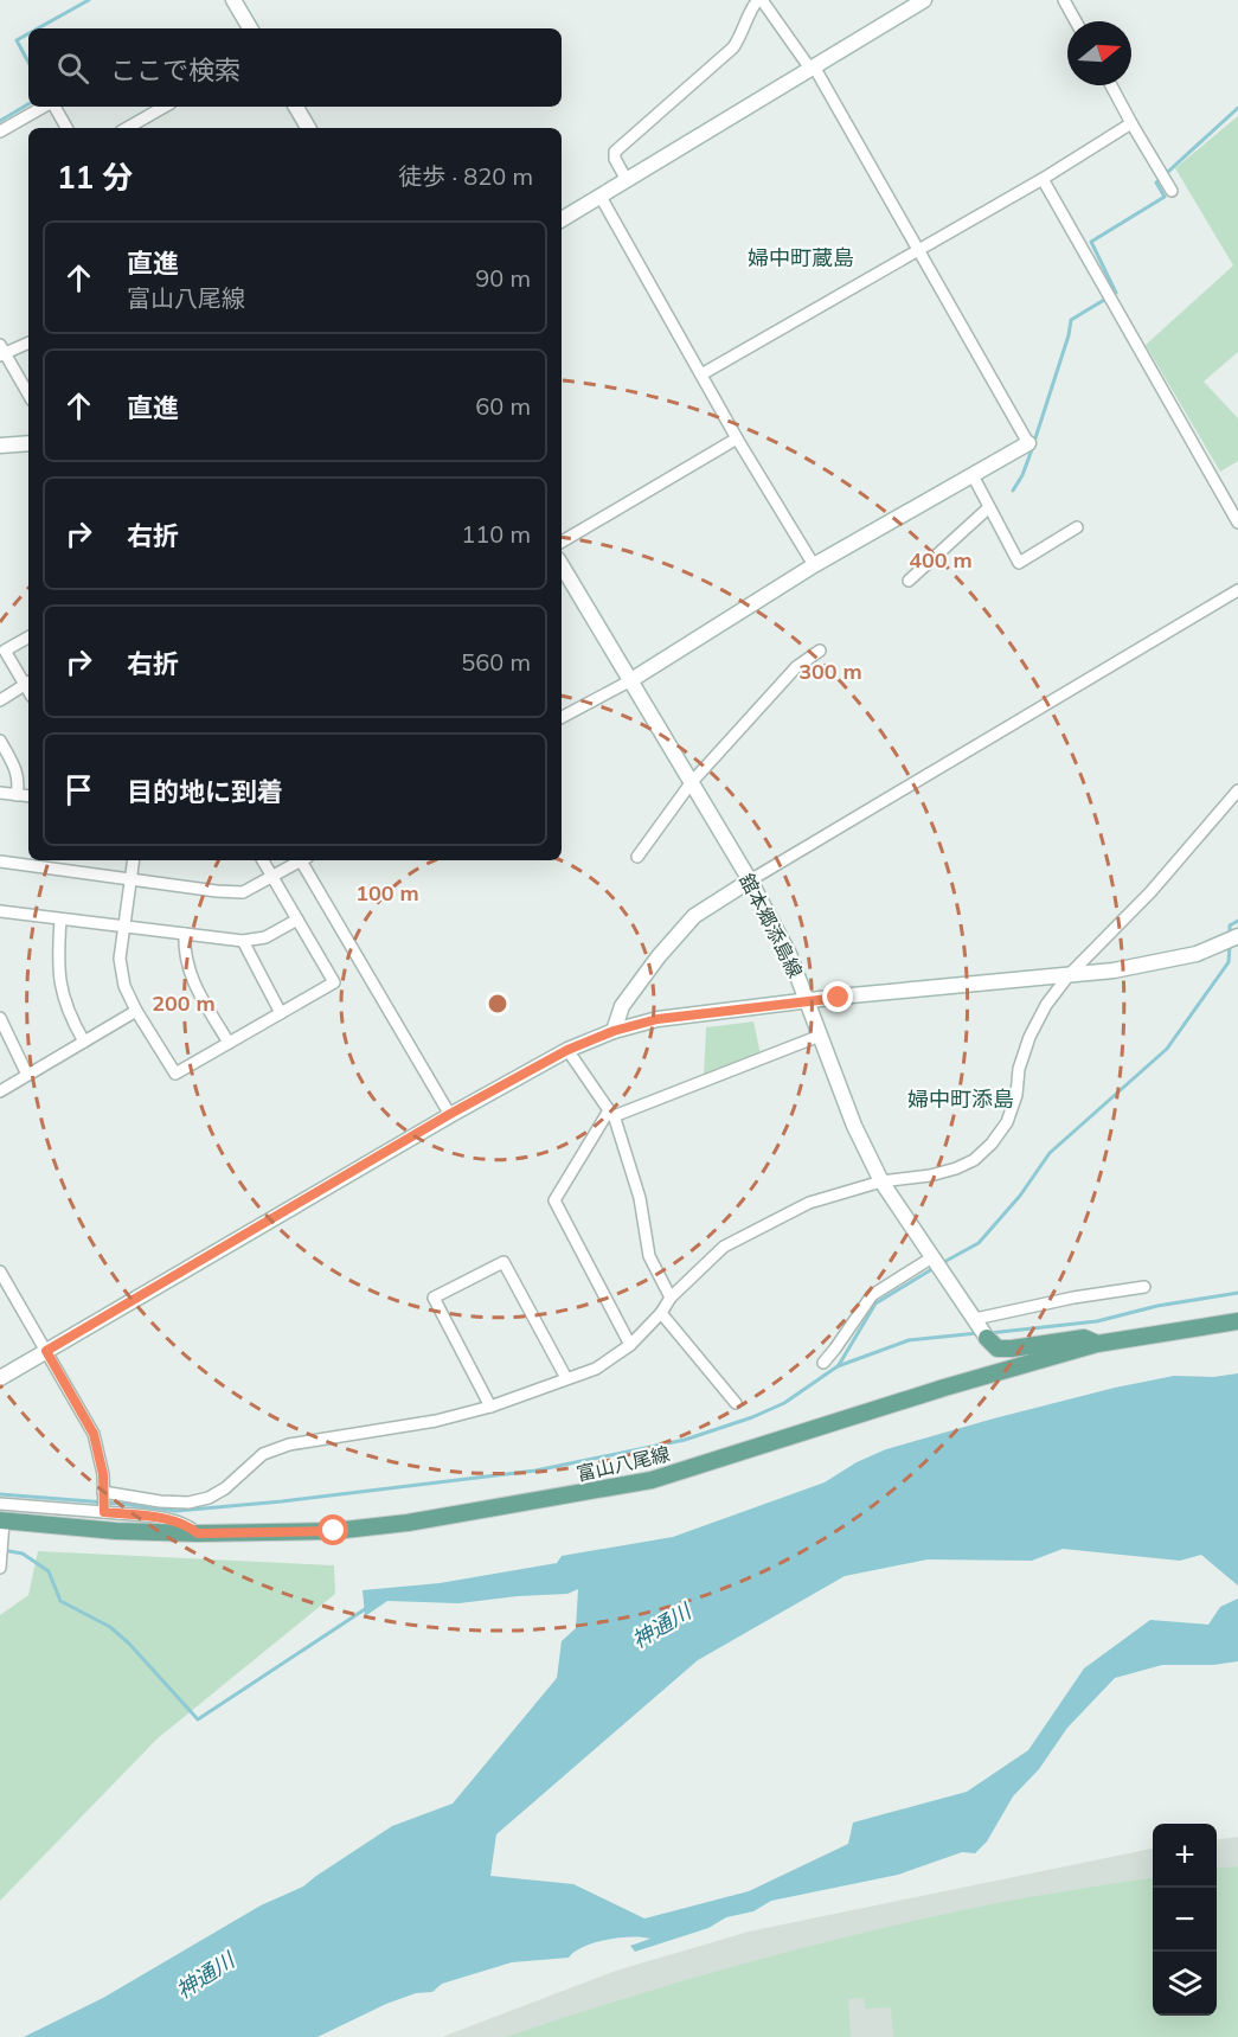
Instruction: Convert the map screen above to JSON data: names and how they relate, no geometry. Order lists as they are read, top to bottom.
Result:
{
  "streets": {
    "main road": ["富山八尾線"],
    "street": ["舘本郷添島線"]
  },
  "districts": ["婦中町蔵島", "婦中町添島"],
  "water": ["神通川"],
  "north": "right",
  "page": {
    "search": "ここで検索",
    "heading": ["11 分", "徒歩 · 820 m"],
    "list": [
      ["直進", "富山八尾線", "90 m"],
      ["直進", "60 m"],
      ["右折", "110 m"],
      ["右折", "560 m"],
      "目的地に到着"
    ],
    "map_buttons": ["+", "−"]
  },
  "rings": [
    "400 m",
    "300 m",
    "100 m",
    "200 m"
  ]
}
